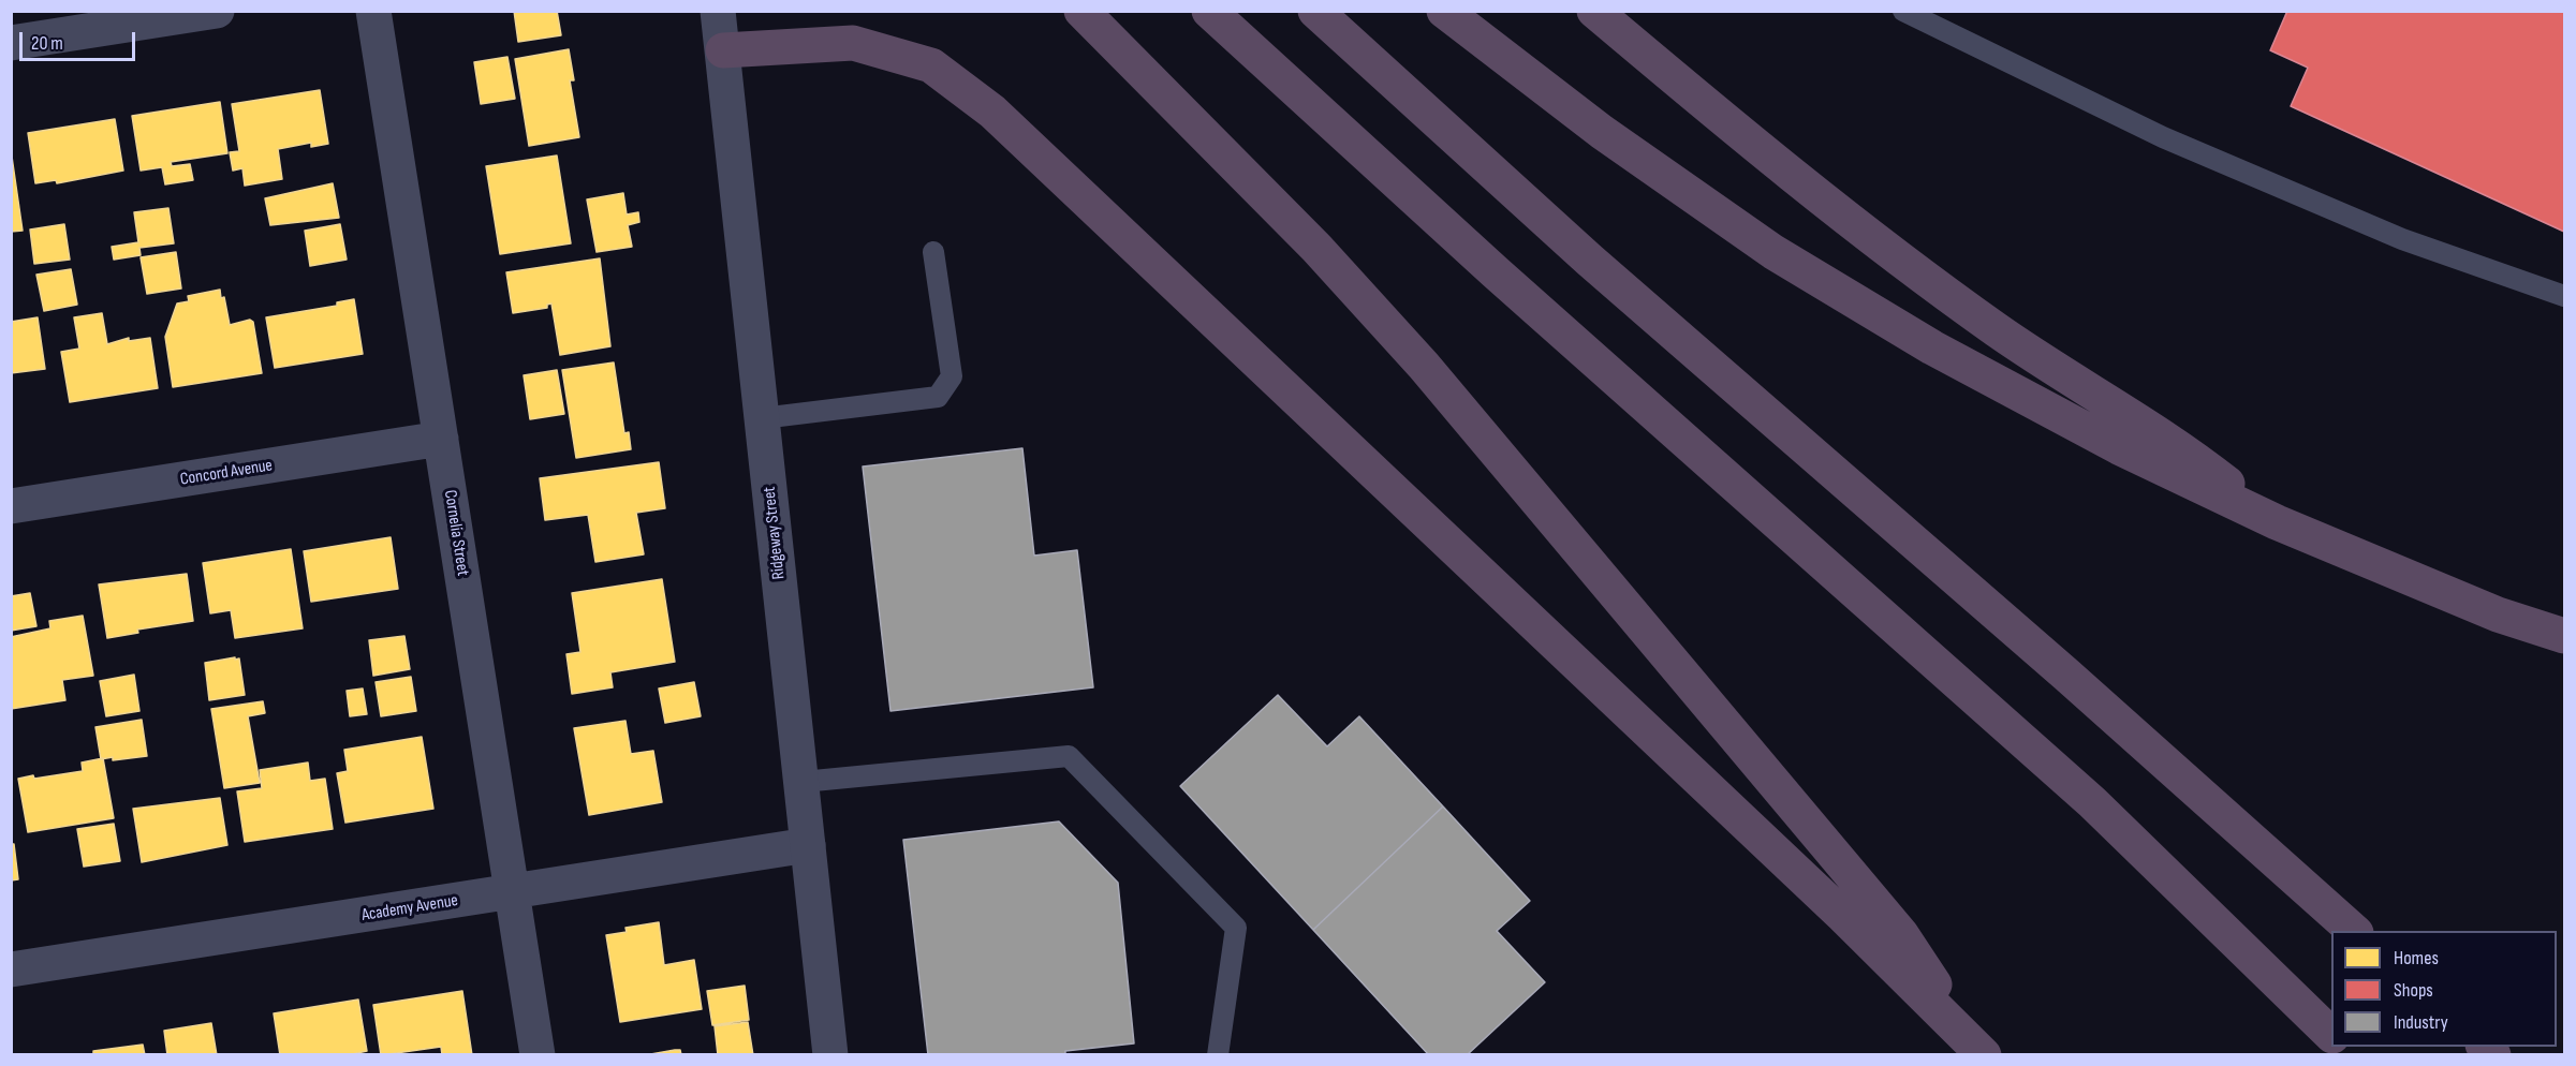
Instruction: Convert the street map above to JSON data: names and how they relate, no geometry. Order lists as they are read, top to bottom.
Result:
{
  "streets": {
    "street": [
      "Concord Avenue",
      "Cornelia Street",
      "Ridgeway Street",
      "Academy Avenue"
    ]
  },
  "crossings": [
    ["Concord Avenue", "Cornelia Street"],
    ["Cornelia Street", "Academy Avenue"],
    ["Ridgeway Street", "Academy Avenue"]
  ],
  "legend": ["Homes", "Shops", "Industry"],
  "scale_bar": "20 m"
}
